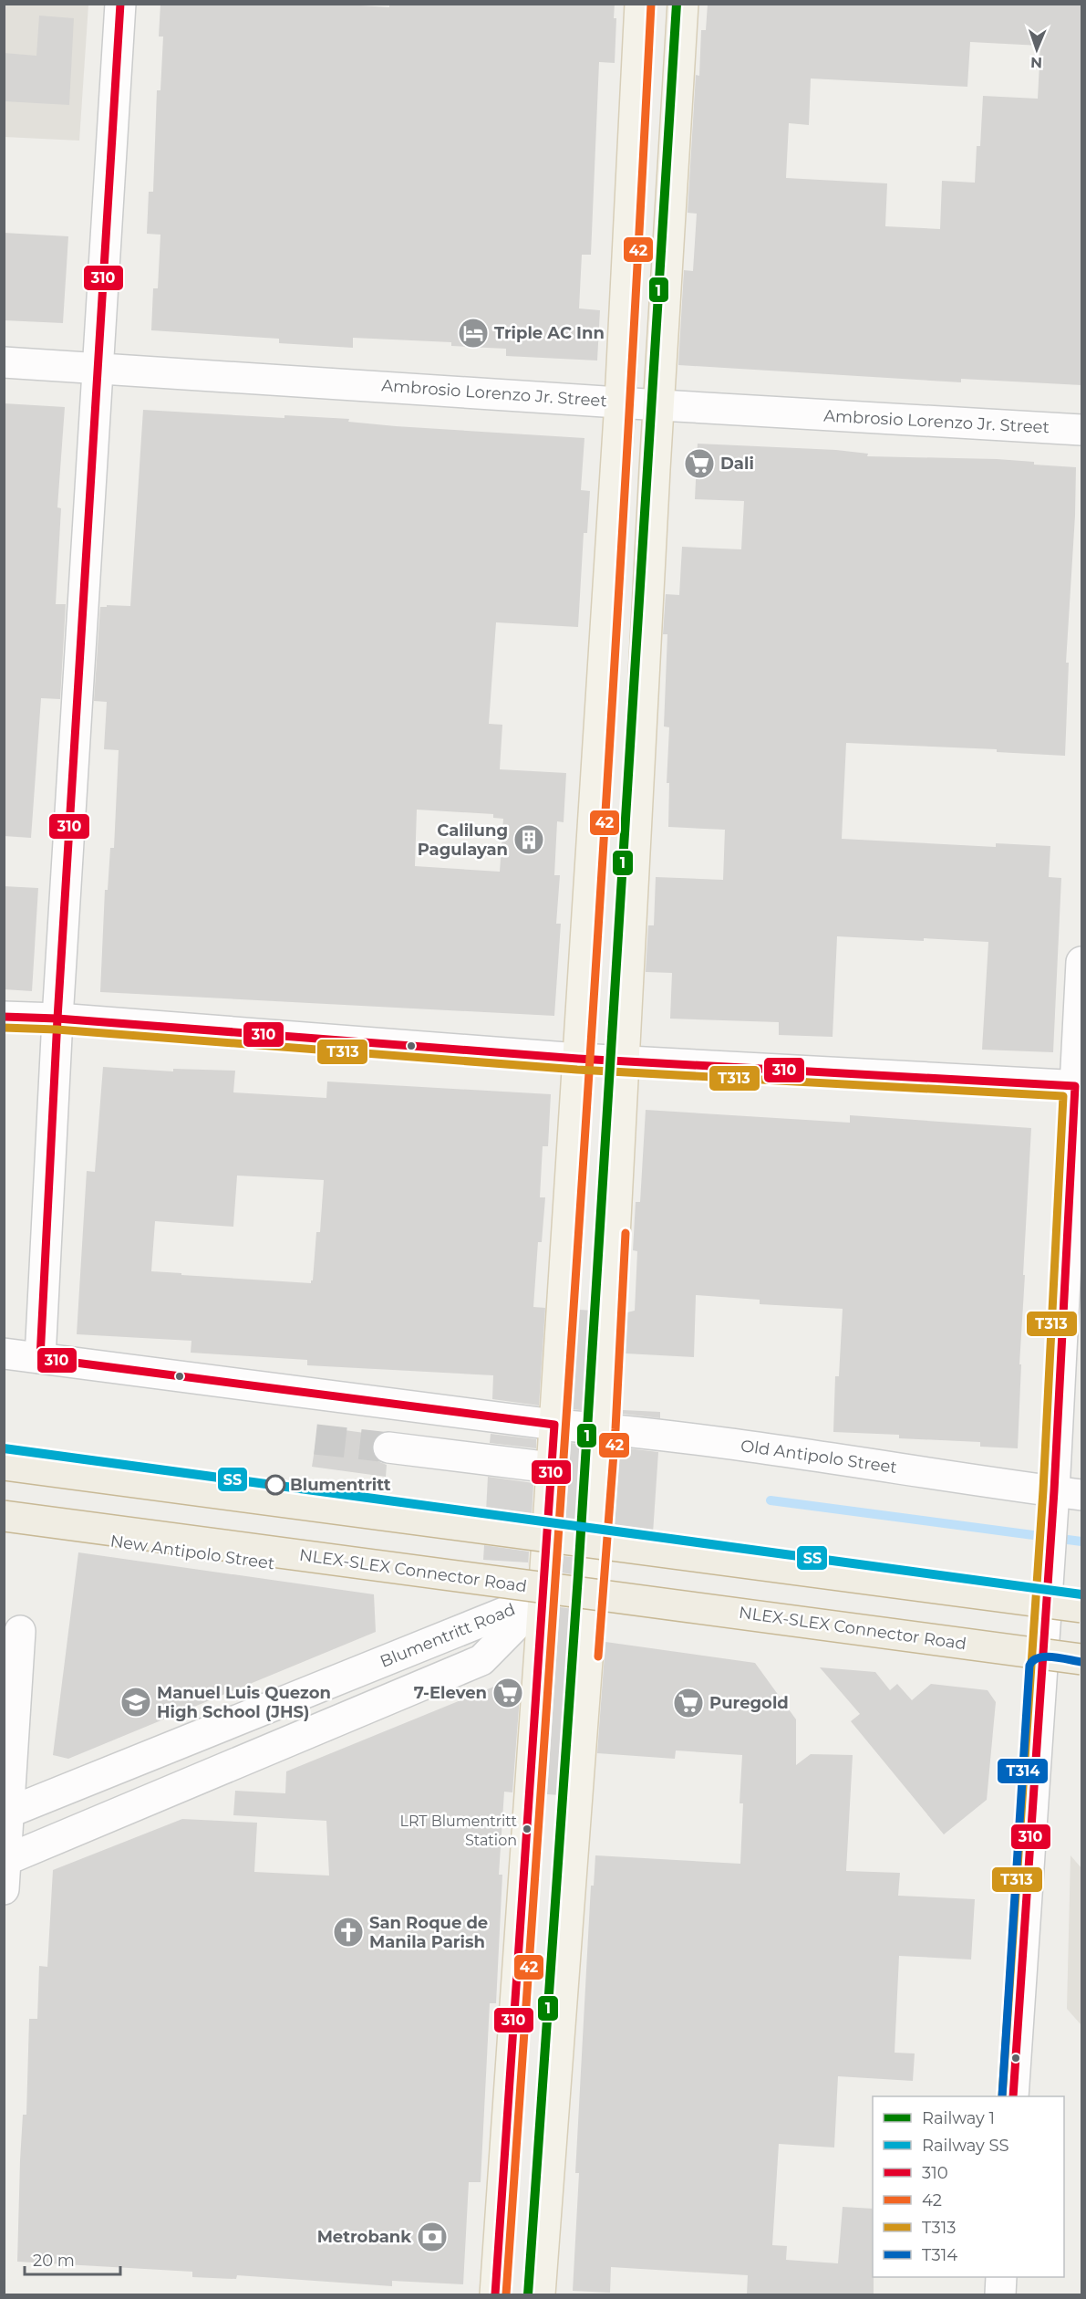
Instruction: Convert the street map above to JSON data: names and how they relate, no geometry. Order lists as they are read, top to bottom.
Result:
{
  "streets": {
    "highway": ["NLEX-SLEX Connector Road"],
    "street": [
      "Ambrosio Lorenzo Jr. Street",
      "Old Antipolo Street",
      "New Antipolo Street",
      "Blumentritt Road"
    ]
  },
  "crossings": [
    ["New Antipolo Street", "Blumentritt Road"]
  ],
  "places": {
    "hotel": ["Triple AC Inn"],
    "supermarket": ["Dali", "7-Eleven", "Puregold"],
    "building": ["Calilung Pagulayan"],
    "other": ["Blumentritt", "LRT Blumentritt Station"],
    "school or university": ["Manuel Luis Quezon High School (JHS)"],
    "church": ["San Roque de Manila Parish"],
    "bank": ["Metrobank"]
  },
  "lines": [
    "rail line 1",
    "transit line 310",
    "transit line 42",
    "transit line T313",
    "rail line SS",
    "transit line T314"
  ],
  "legend": [
    "Railway 1",
    "Railway SS",
    "310",
    "42",
    "T313",
    "T314"
  ],
  "scale_bar": "20 m",
  "north": "bottom"
}
